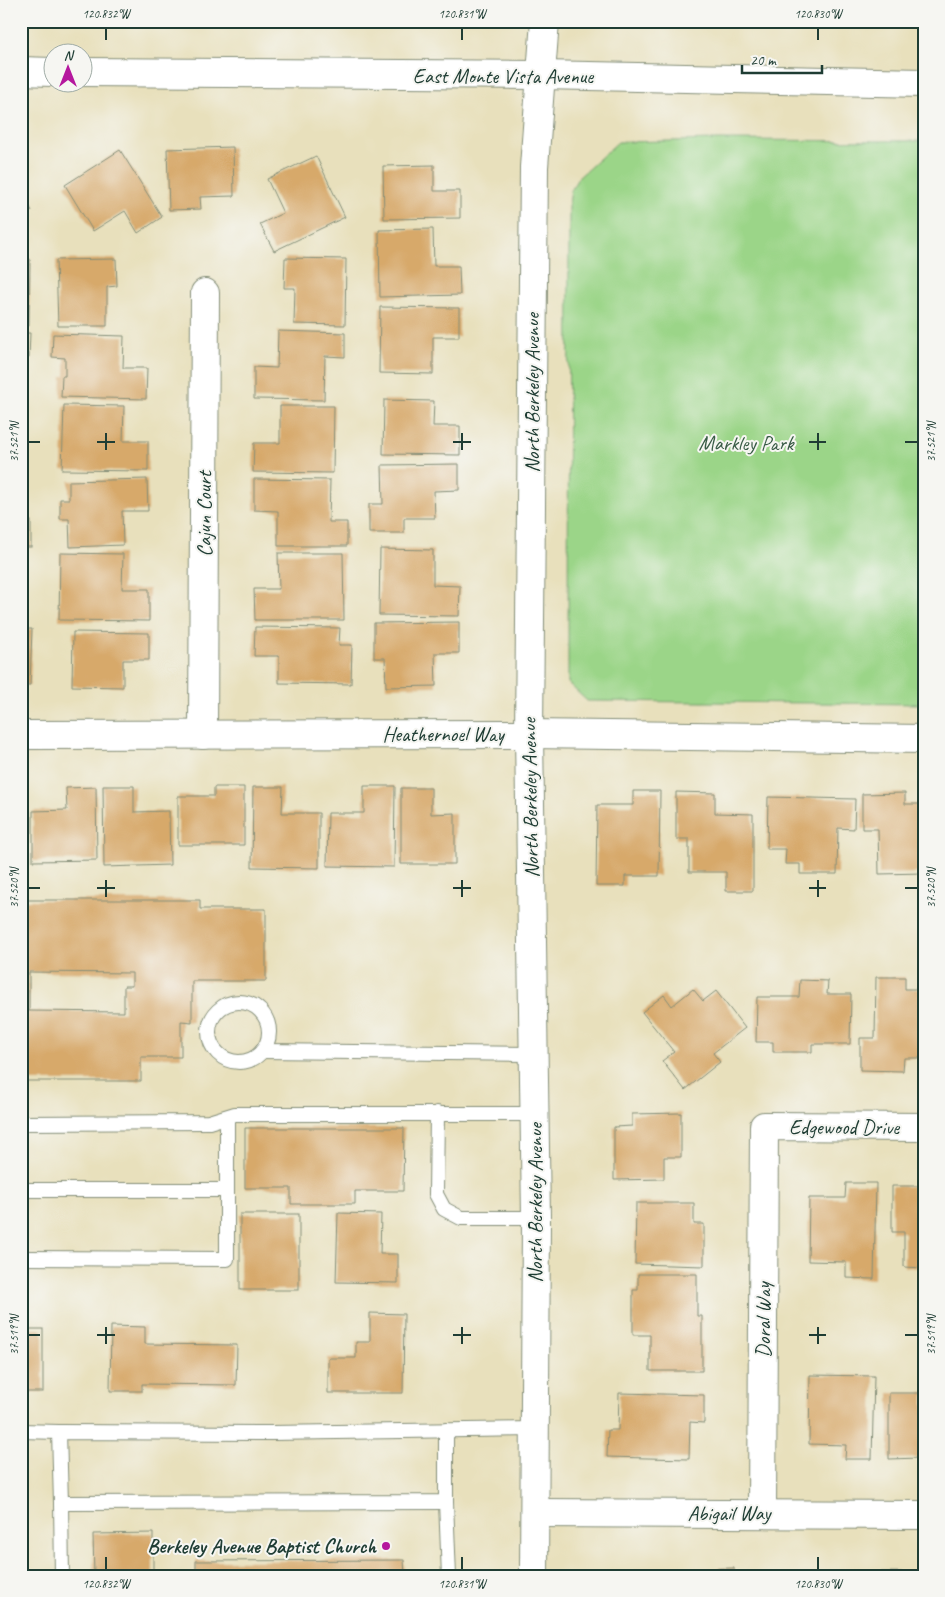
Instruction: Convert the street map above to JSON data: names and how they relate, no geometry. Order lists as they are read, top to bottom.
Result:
{
  "streets": {
    "street": [
      "East Monte Vista Avenue",
      "North Berkeley Avenue",
      "Cajun Court",
      "Heathernoel Way",
      "Edgewood Drive",
      "Doral Way",
      "Abigail Way"
    ]
  },
  "crossings": [
    ["East Monte Vista Avenue", "North Berkeley Avenue"],
    ["North Berkeley Avenue", "Heathernoel Way"],
    ["North Berkeley Avenue", "Abigail Way"],
    ["Cajun Court", "Heathernoel Way"],
    ["Edgewood Drive", "Doral Way"],
    ["Doral Way", "Abigail Way"]
  ],
  "parks": ["Markley Park"],
  "places": ["Berkeley Avenue Baptist Church"],
  "scale_bar": "20 m",
  "north": "top",
  "coordinates": [
    "120.832°W",
    "120.831°W",
    "120.830°W",
    "37.521°N",
    "37.520°N",
    "37.519°N"
  ]
}
